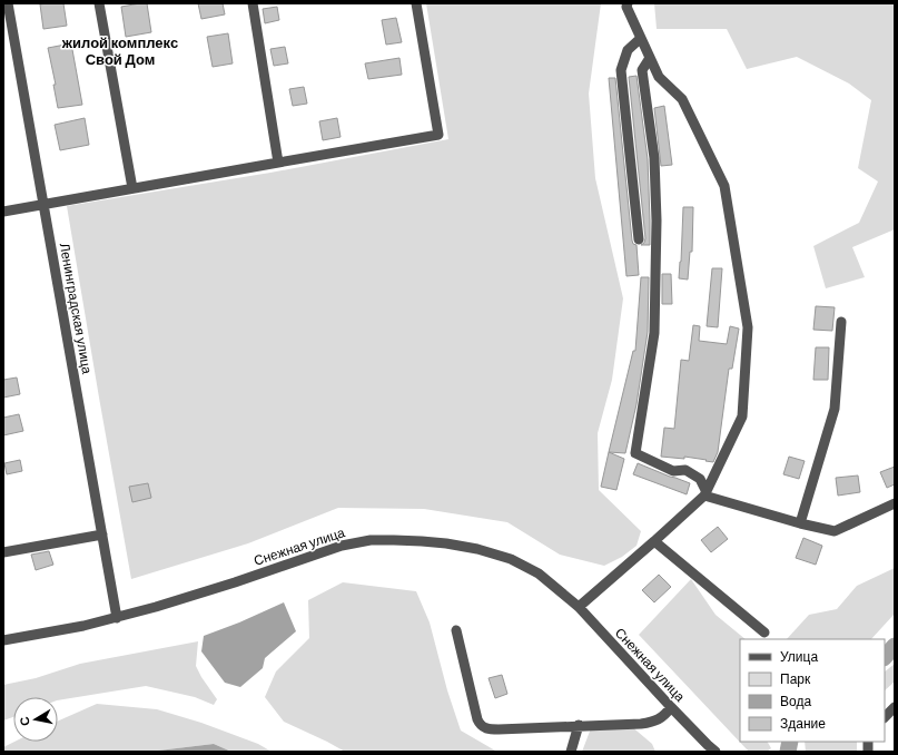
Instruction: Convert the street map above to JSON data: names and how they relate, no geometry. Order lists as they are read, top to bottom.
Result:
{
  "streets": {
    "street": ["Ленинградская улица", "Снежная улица"]
  },
  "crossings": [
    ["Ленинградская улица", "Снежная улица"]
  ],
  "districts": ["жилой комплекс Свой Дом"],
  "legend": [
    "Улица",
    "Парк",
    "Вода",
    "Здание"
  ],
  "north": "left"
}
